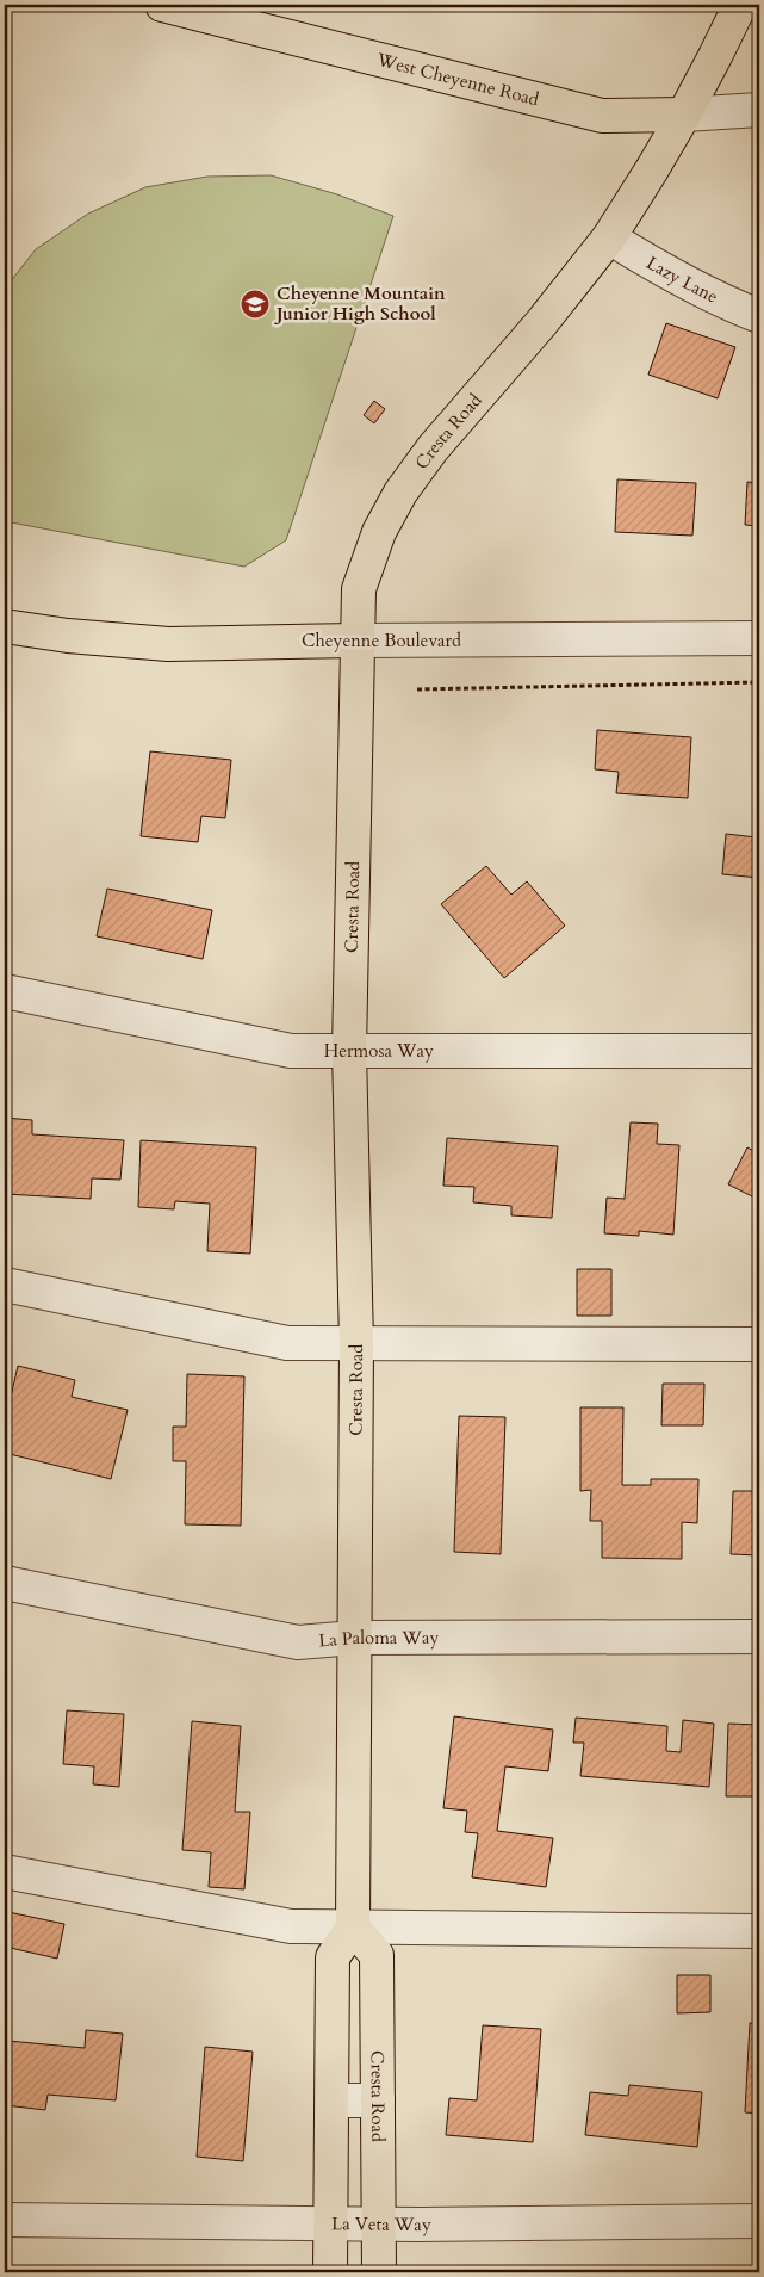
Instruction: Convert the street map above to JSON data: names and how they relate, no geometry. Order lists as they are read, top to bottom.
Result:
{
  "streets": {
    "main road": ["West Cheyenne Road", "Cresta Road", "Cheyenne Boulevard"],
    "street": [
      "Lazy Lane",
      "Hermosa Way",
      "La Paloma Way",
      "La Veta Way"
    ]
  },
  "crossings": [
    ["West Cheyenne Road", "Cresta Road"],
    ["Lazy Lane", "Cresta Road"],
    ["Cresta Road", "Cheyenne Boulevard"],
    ["Cresta Road", "Hermosa Way"],
    ["Cresta Road", "La Paloma Way"],
    ["Cresta Road", "La Veta Way"]
  ],
  "places": {
    "school or university": ["Cheyenne Mountain Junior High School"]
  }
}
